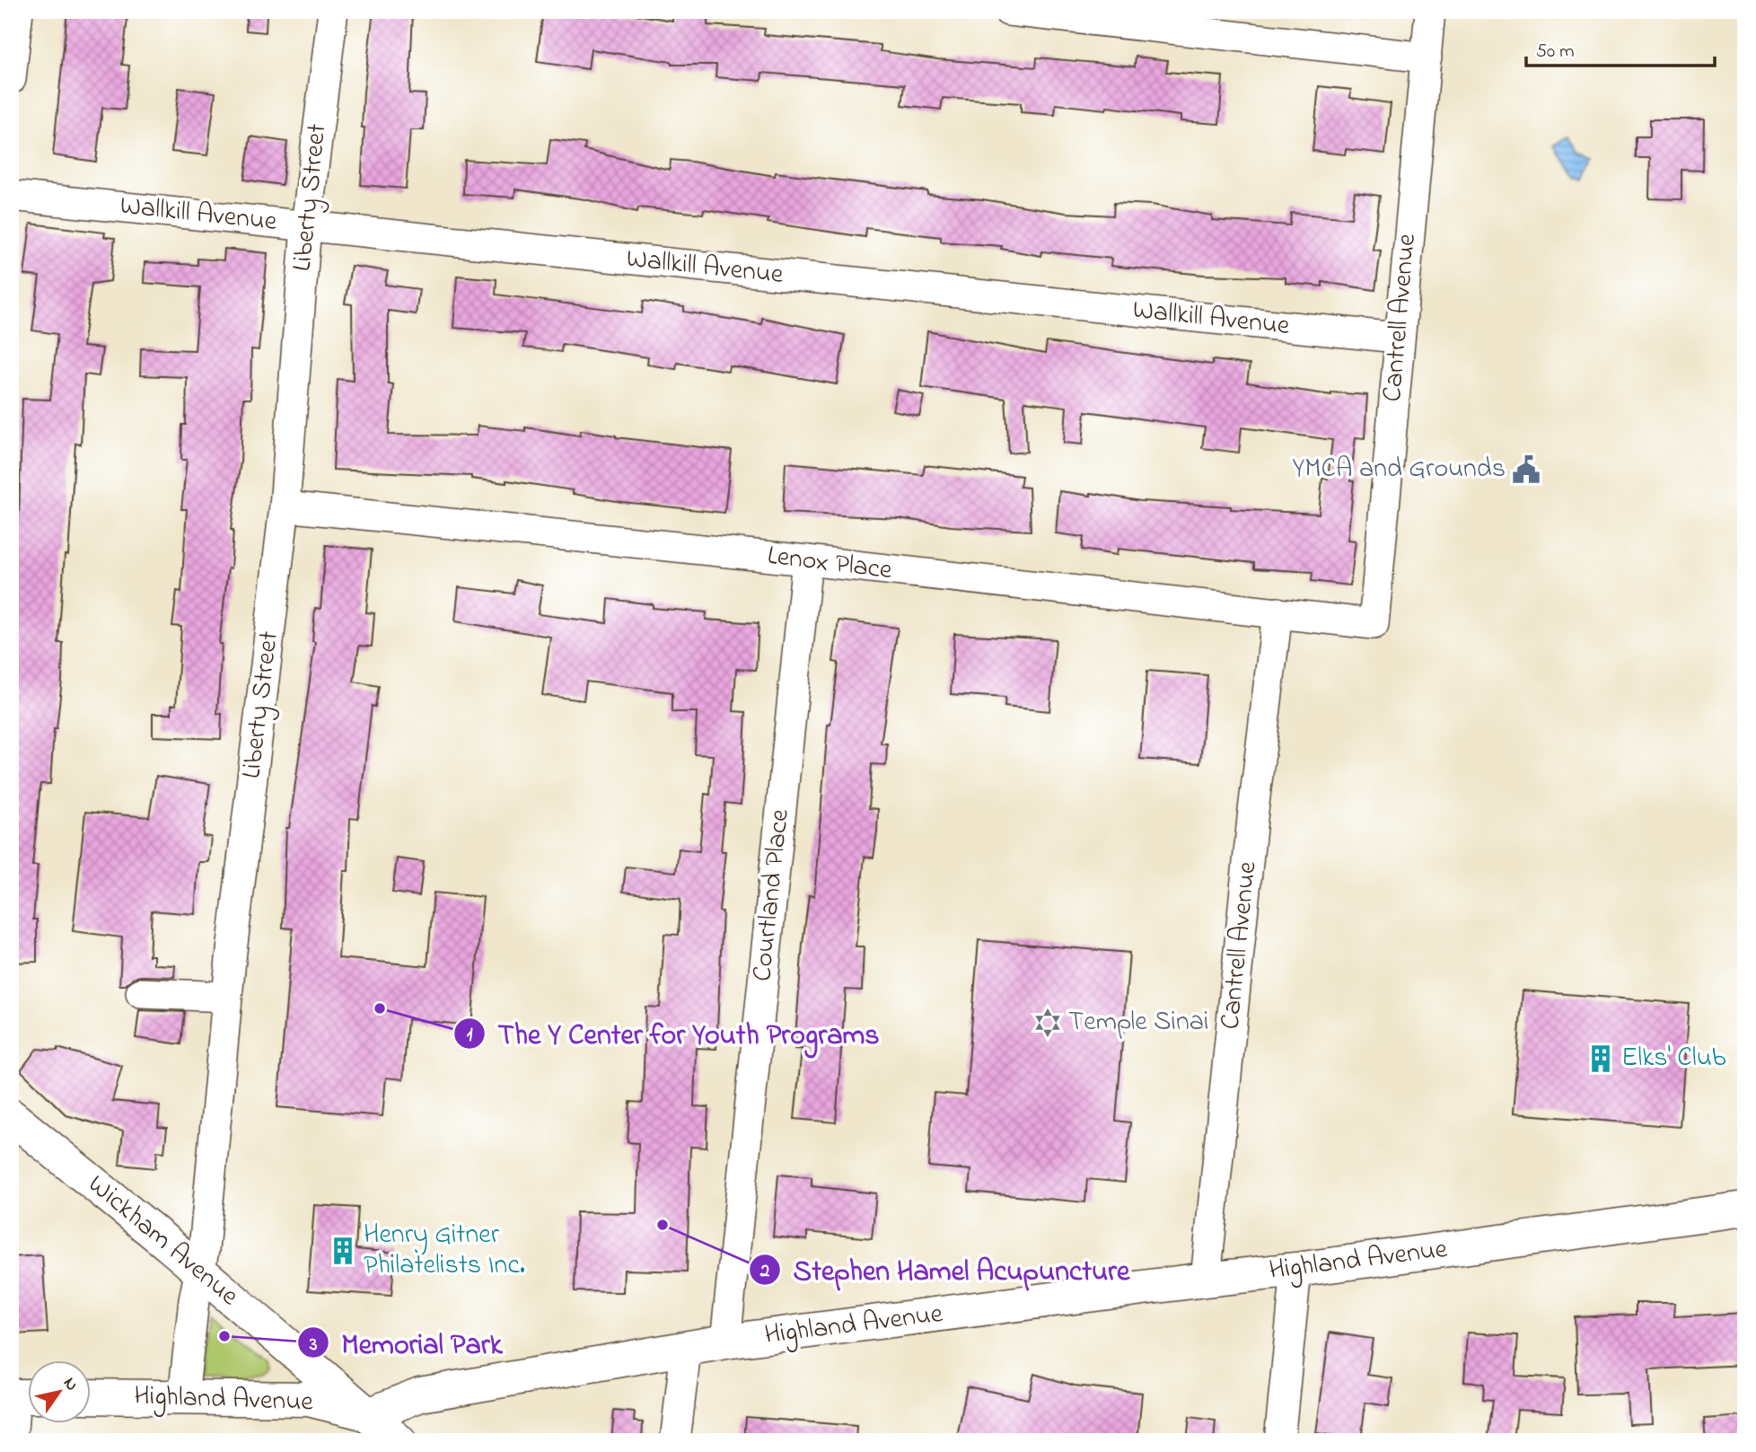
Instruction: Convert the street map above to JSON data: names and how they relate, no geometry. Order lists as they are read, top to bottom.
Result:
{
  "streets": {
    "street": [
      "Liberty Street",
      "Wallkill Avenue",
      "Cantrell Avenue",
      "Lenox Place",
      "Courtland Place",
      "Wickham Avenue",
      "Highland Avenue"
    ]
  },
  "crossings": [
    ["Liberty Street", "Wallkill Avenue"],
    ["Liberty Street", "Lenox Place"],
    ["Liberty Street", "Wickham Avenue"],
    ["Liberty Street", "Highland Avenue"],
    ["Wallkill Avenue", "Cantrell Avenue"],
    ["Cantrell Avenue", "Lenox Place"],
    ["Cantrell Avenue", "Highland Avenue"],
    ["Lenox Place", "Courtland Place"],
    ["Courtland Place", "Highland Avenue"],
    ["Wickham Avenue", "Highland Avenue"]
  ],
  "places": {
    "public building": ["YMCA and Grounds"],
    "other": ["The Y Center for Youth Programs", "Stephen Hamel Acupuncture", "Memorial Park"],
    "synagogue": ["Temple Sinai"],
    "building": ["Elks' Club", "Henry Gitner Philatelists Inc."]
  },
  "scale_bar": "50 m",
  "north": "top right"
}
